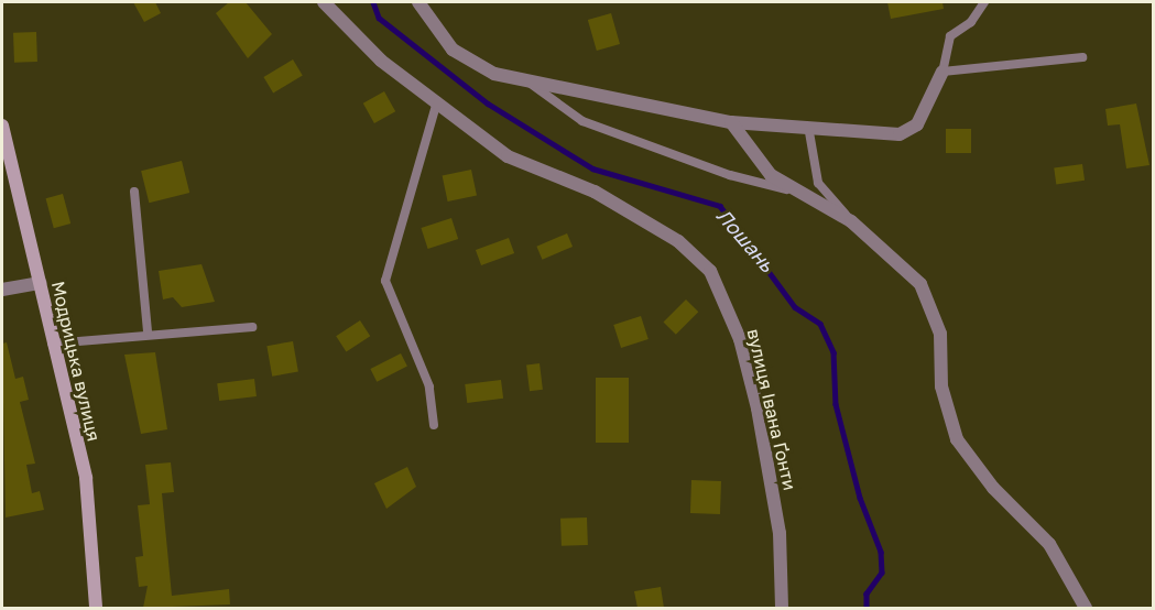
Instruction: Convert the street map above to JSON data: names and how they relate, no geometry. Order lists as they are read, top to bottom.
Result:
{
  "streets": {
    "street": ["Модрицька вулиця", "вулиця Івана Ґонти"]
  },
  "water": ["Лошань"]
}
